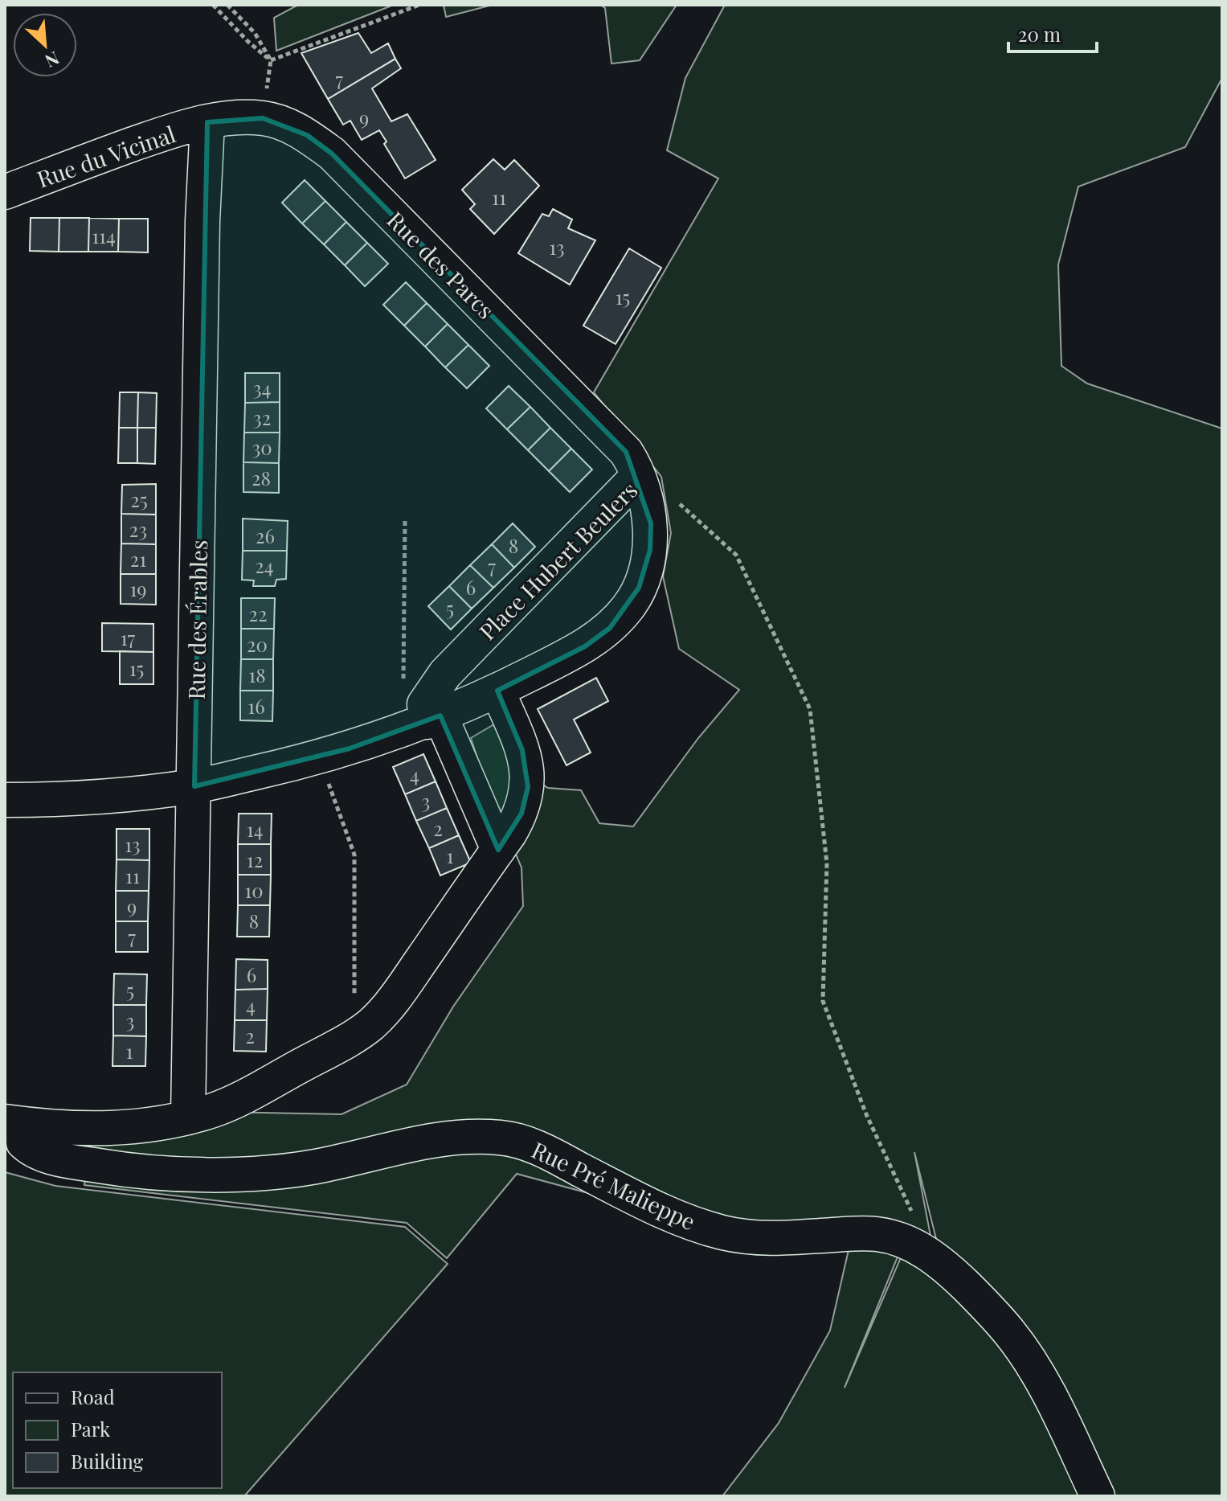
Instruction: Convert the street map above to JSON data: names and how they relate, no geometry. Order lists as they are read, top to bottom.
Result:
{
  "streets": {
    "street": [
      "Rue du Vicinal",
      "Rue des Parcs",
      "Place Hubert Beulers",
      "Rue des Érables",
      "Rue Pré Malieppe"
    ]
  },
  "crossings": [
    ["Rue du Vicinal", "Rue des Parcs"],
    ["Rue du Vicinal", "Rue des Érables"],
    ["Rue des Parcs", "Place Hubert Beulers"],
    ["Rue des Parcs", "Rue des Érables"],
    ["Place Hubert Beulers", "Rue des Érables"],
    ["Rue des Érables", "Rue Pré Malieppe"]
  ],
  "house_numbers": [
    "7",
    "9",
    "11",
    "114",
    "13",
    "15",
    "34",
    "32",
    "30",
    "28",
    "25",
    "23",
    "26",
    "8",
    "21",
    "24",
    "7",
    "6",
    "19",
    "5",
    "22",
    "17",
    "20",
    "15",
    "18",
    "16",
    "4",
    "3",
    "2",
    "14",
    "13",
    "1",
    "12",
    "11",
    "10",
    "9",
    "8",
    "7",
    "6",
    "5",
    "4",
    "3",
    "2",
    "1"
  ],
  "legend": ["Road", "Park", "Building"],
  "scale_bar": "20 m",
  "north": "bottom right"
}
